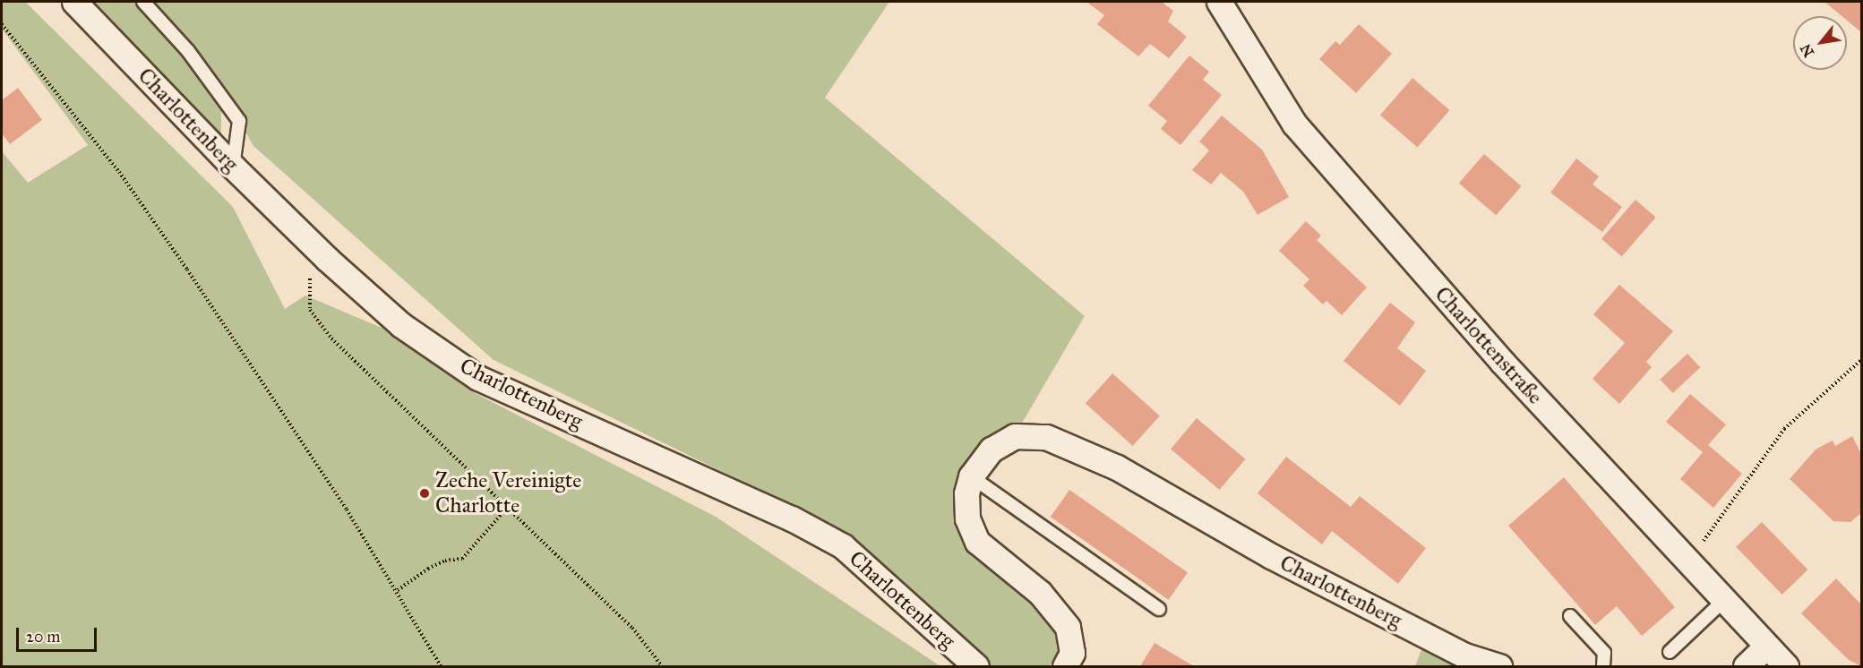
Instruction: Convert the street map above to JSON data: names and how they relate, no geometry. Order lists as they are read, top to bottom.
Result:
{
  "streets": {
    "street": ["Charlottenberg", "Charlottenstraße"]
  },
  "places": ["Zeche Vereinigte Charlotte"],
  "scale_bar": "20 m",
  "north": "bottom left"
}
